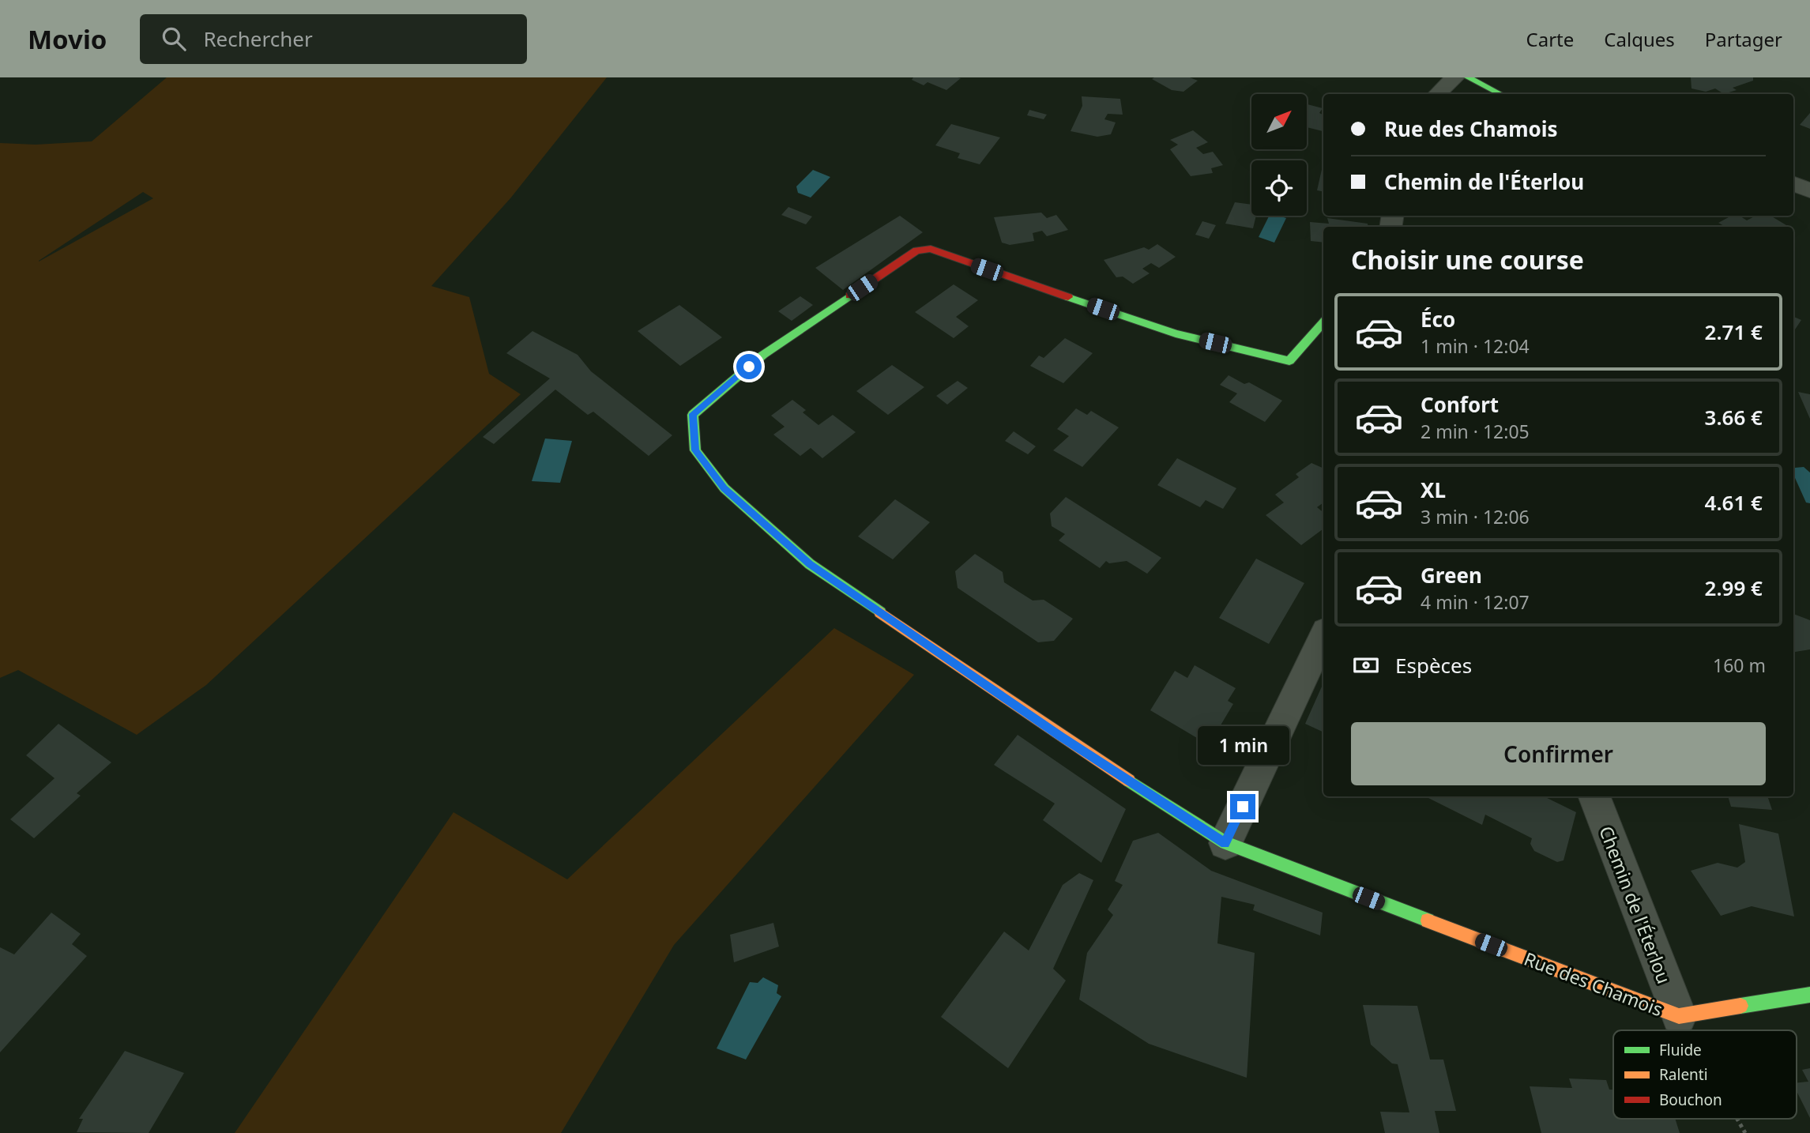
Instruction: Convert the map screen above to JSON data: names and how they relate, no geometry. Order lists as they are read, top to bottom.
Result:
{
  "streets": {
    "street": ["Chemin de l'Éterlou", "Rue des Chamois"]
  },
  "crossings": [
    ["Chemin de l'Éterlou", "Rue des Chamois"]
  ],
  "legend": ["Fluide", "Ralenti", "Bouchon"],
  "north": "top right",
  "page": {
    "header": "Movio",
    "search": "Rechercher",
    "nav": ["Carte", "Calques", "Partager"],
    "banner": ["Rue des Chamois", "Chemin de l'Éterlou"],
    "heading": "Choisir une course",
    "list": [
      {
        "name": "Éco",
        "note": "1 min · 12:04",
        "value": "2.71 €"
      },
      {
        "name": "Confort",
        "note": "2 min · 12:05",
        "value": "3.66 €"
      },
      {
        "name": "XL",
        "note": "3 min · 12:06",
        "value": "4.61 €"
      },
      {
        "name": "Green",
        "note": "4 min · 12:07",
        "value": "2.99 €"
      }
    ],
    "pay": ["Espèces", "160 m"],
    "buttons": "Confirmer",
    "bubble": "1 min"
  }
}
